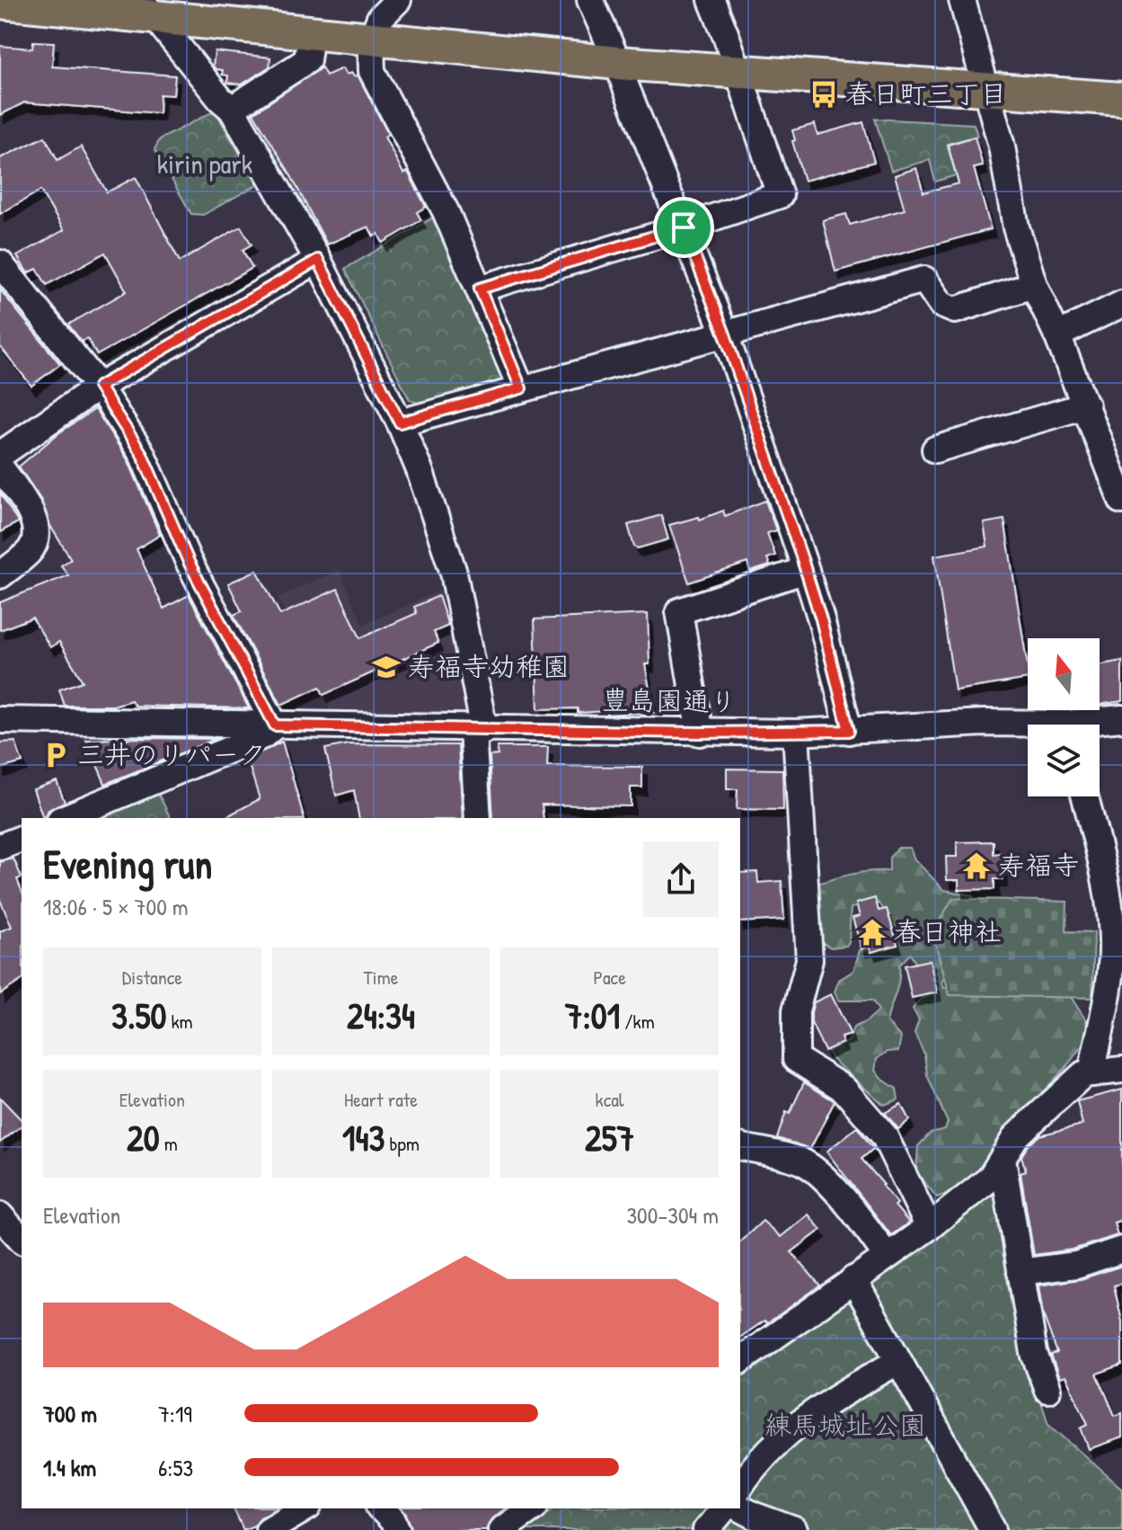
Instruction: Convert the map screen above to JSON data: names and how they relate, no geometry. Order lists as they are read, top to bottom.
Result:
{
  "streets": {
    "street": ["豊島園通り"]
  },
  "parks": ["kirin park", "練馬城址公園"],
  "places": {
    "bus stop": ["春日町三丁目"],
    "school or university": ["寿福寺幼稚園"],
    "parking": ["三井のリパーク"],
    "temple": ["寿福寺", "春日神社"]
  },
  "north": "top",
  "page": {
    "heading": ["Evening run", "18:06 · 5 × 700 m"],
    "stats": [
      ["Distance", "3.50 km"],
      ["Time", "24:34"],
      ["Pace", "7:01 /km"],
      ["Elevation", "20 m"],
      ["Heart rate", "143 bpm"],
      ["kcal", "257"]
    ],
    "chart": ["Elevation", "300–304 m"],
    "list": [
      {
        "name": "700 m",
        "note": "7:19"
      },
      {
        "name": "1.4 km",
        "note": "6:53"
      }
    ]
  }
}
